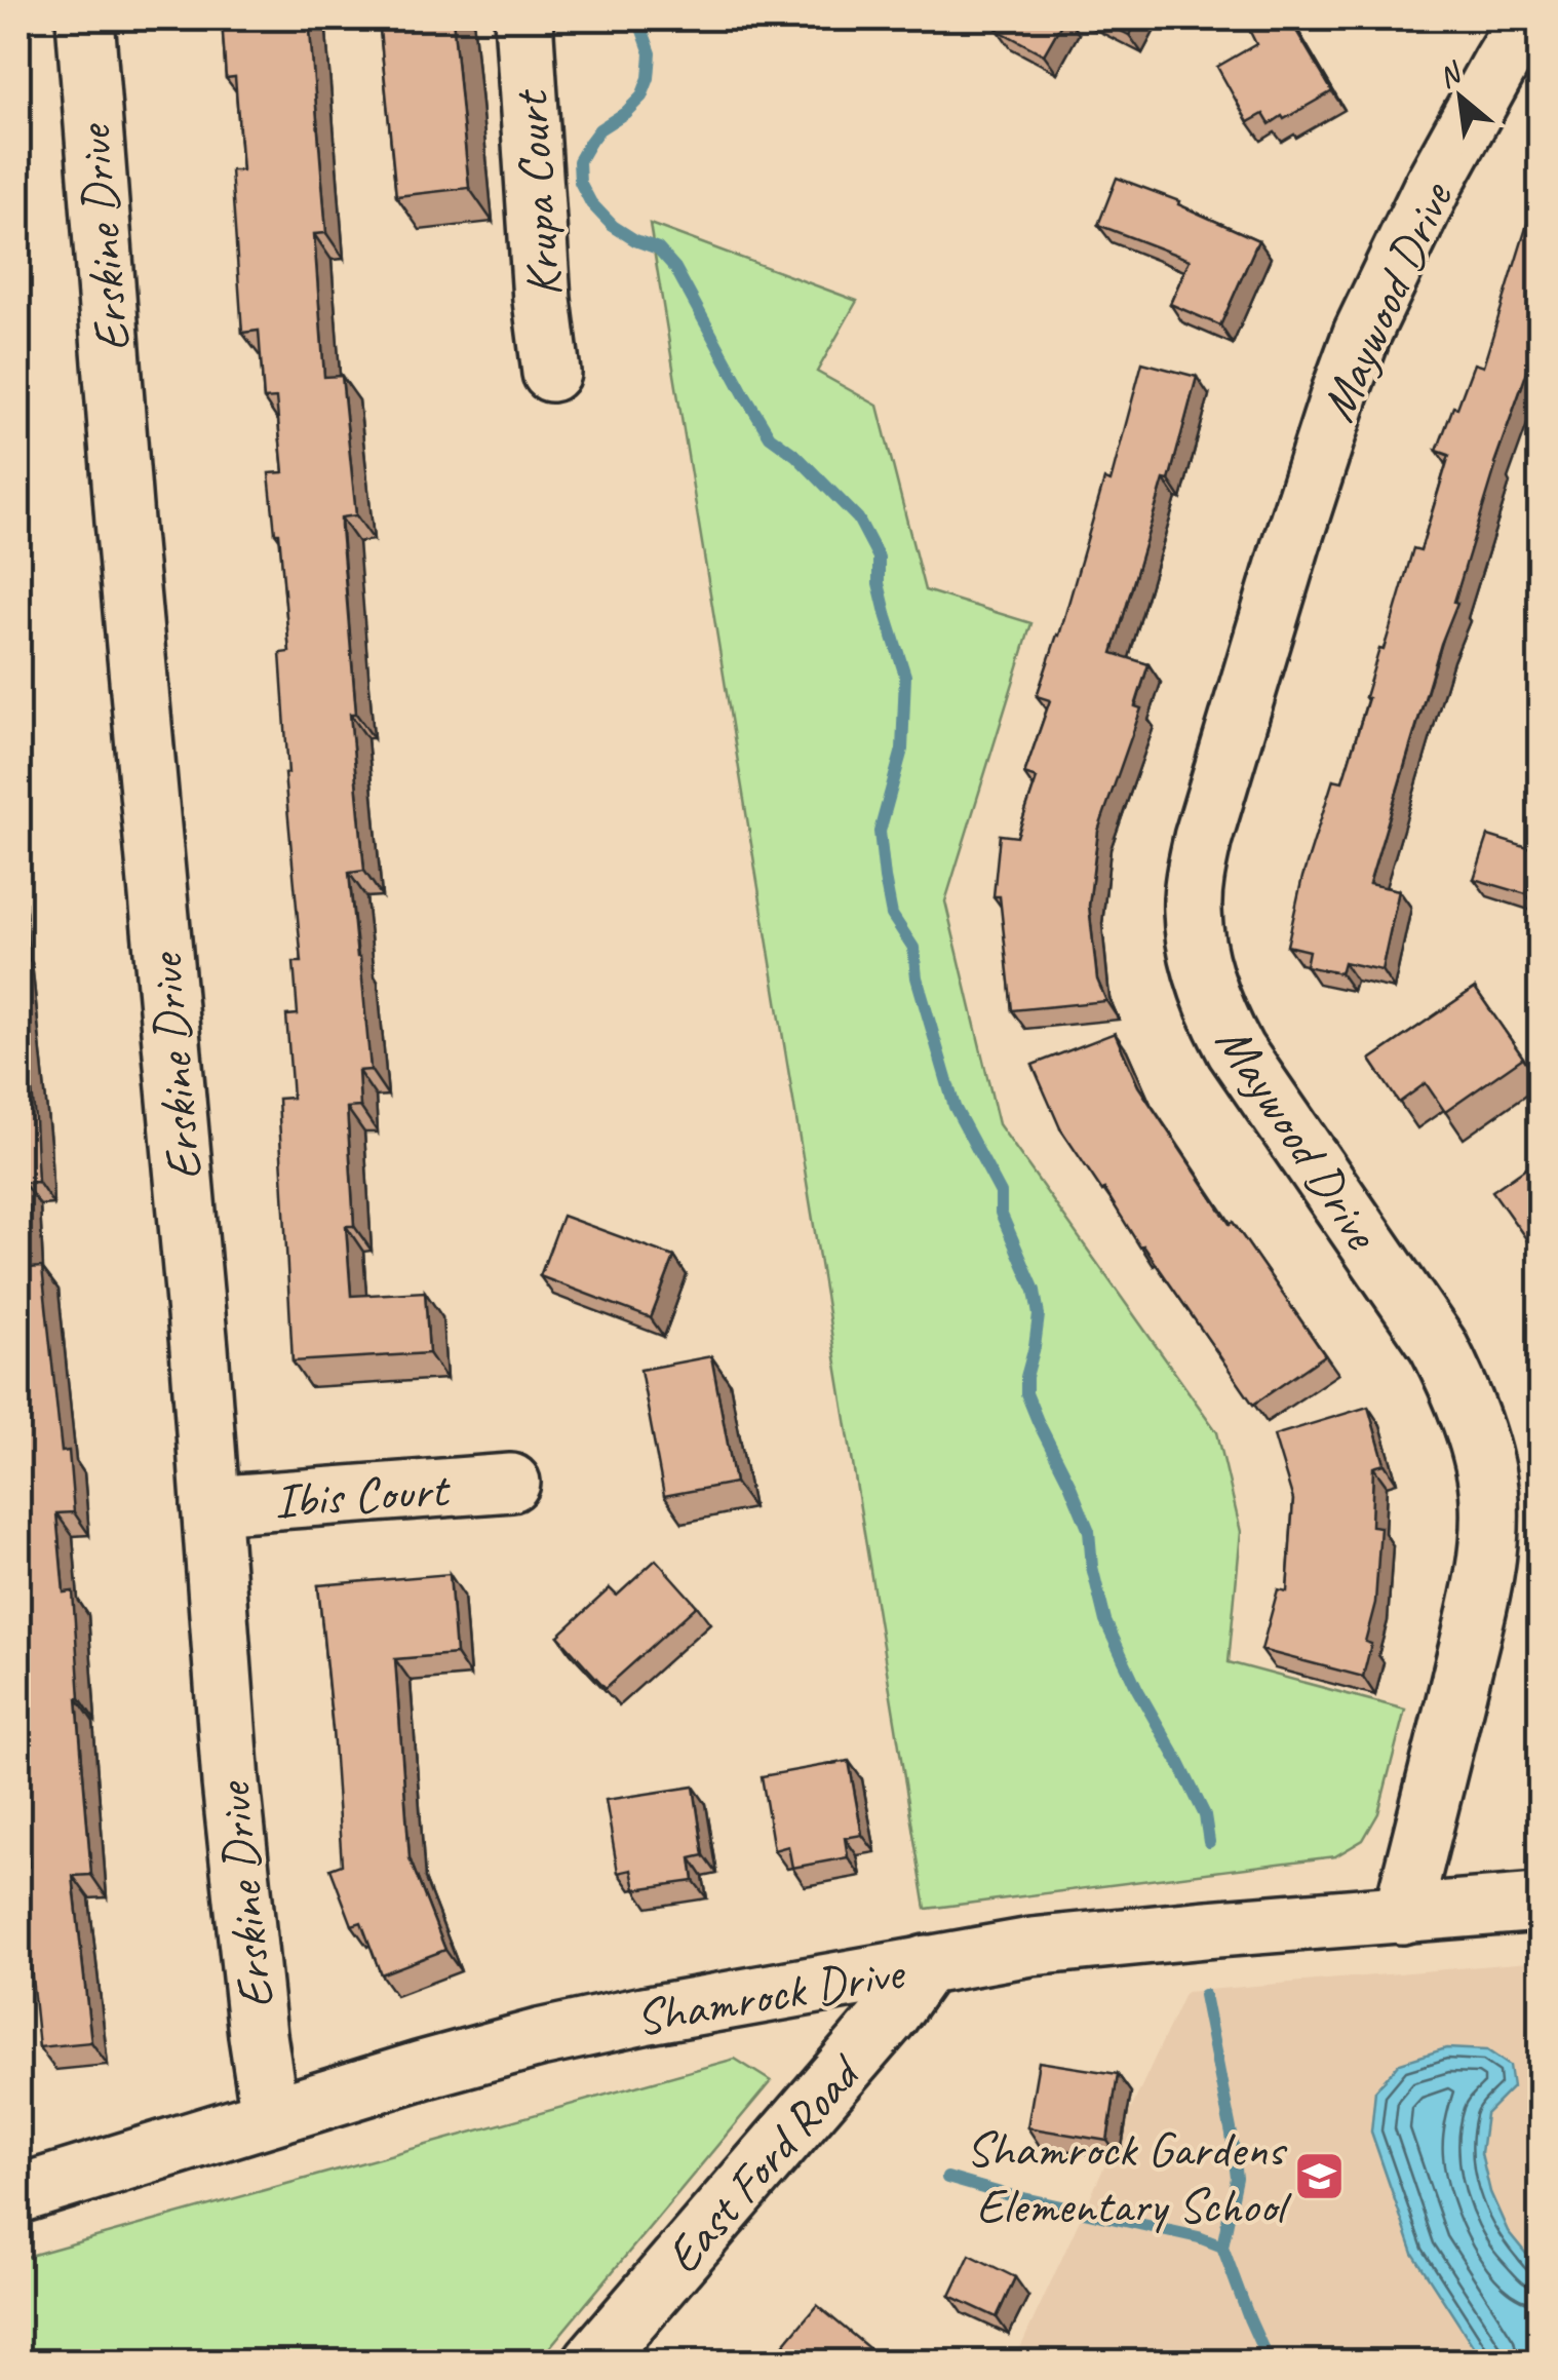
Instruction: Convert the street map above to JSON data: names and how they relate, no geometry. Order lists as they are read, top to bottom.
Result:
{
  "streets": {
    "street": [
      "Krupa Court",
      "Erskine Drive",
      "Maywood Drive",
      "Ibis Court",
      "Shamrock Drive",
      "East Ford Road"
    ]
  },
  "crossings": [
    ["Erskine Drive", "Ibis Court"],
    ["Erskine Drive", "Shamrock Drive"],
    ["Maywood Drive", "Shamrock Drive"],
    ["Shamrock Drive", "East Ford Road"]
  ],
  "places": {
    "school or university": ["Shamrock Gardens Elementary School"]
  },
  "north": "top left"
}
